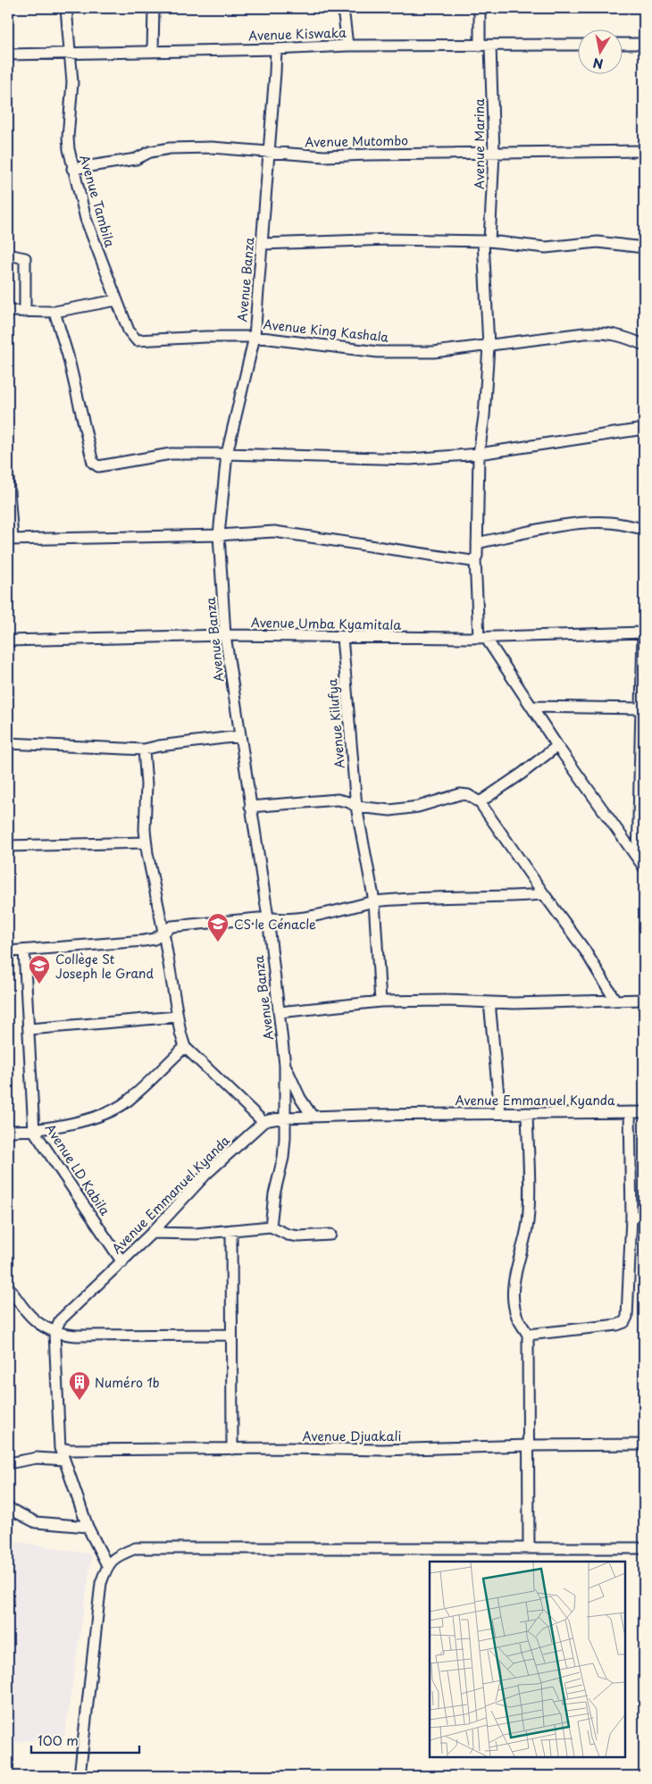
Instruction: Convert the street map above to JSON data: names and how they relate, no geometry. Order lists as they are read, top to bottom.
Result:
{
  "streets": {
    "street": [
      "Avenue Kiswaka",
      "Avenue Mutombo",
      "Avenue Marina",
      "Avenue Tambila",
      "Avenue Banza",
      "Avenue King Kashala",
      "Avenue Umba Kyamitala",
      "Avenue Kilufya",
      "Avenue Emmanuel Kyanda",
      "Avenue LD Kabila",
      "Avenue Djuakali"
    ]
  },
  "crossings": [
    ["Avenue Kiswaka", "Avenue Marina"],
    ["Avenue Kiswaka", "Avenue Tambila"],
    ["Avenue Kiswaka", "Avenue Banza"],
    ["Avenue Mutombo", "Avenue Marina"],
    ["Avenue Mutombo", "Avenue Tambila"],
    ["Avenue Mutombo", "Avenue Banza"],
    ["Avenue Marina", "Avenue King Kashala"],
    ["Avenue Marina", "Avenue Umba Kyamitala"],
    ["Avenue Tambila", "Avenue King Kashala"],
    ["Avenue Banza", "Avenue King Kashala"],
    ["Avenue Banza", "Avenue Umba Kyamitala"],
    ["Avenue Banza", "Avenue Emmanuel Kyanda"],
    ["Avenue Umba Kyamitala", "Avenue Kilufya"],
    ["Avenue Emmanuel Kyanda", "Avenue LD Kabila"]
  ],
  "places": {
    "school or university": ["CS le Cénacle", "Collège St Joseph le Grand"],
    "building": ["Numéro 1b"]
  },
  "scale_bar": "100 m",
  "north": "bottom"
}
